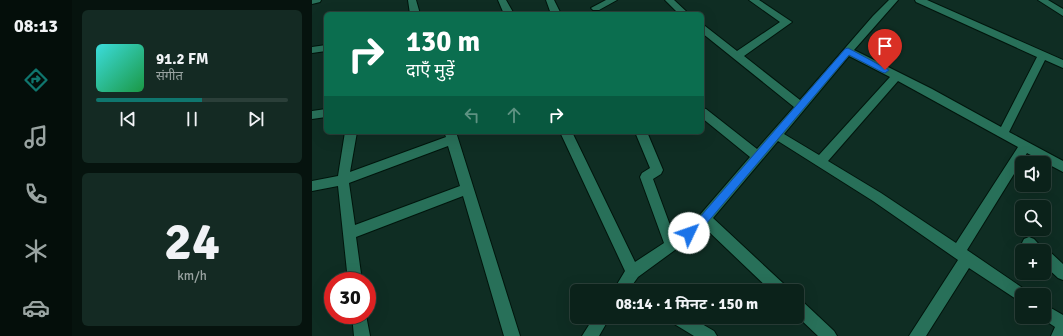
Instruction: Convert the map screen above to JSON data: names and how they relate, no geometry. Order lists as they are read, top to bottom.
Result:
{
  "page": {
    "tabs": "08:13",
    "turn": ["130 m", "दाएँ मुड़ें"],
    "song": ["91.2 FM", "संगीत"],
    "map_buttons": ["+", "−"],
    "tile": ["24", "km/h"],
    "limit": "30",
    "trip": "08:14 · 1 मिनट · 150 m"
  }
}
